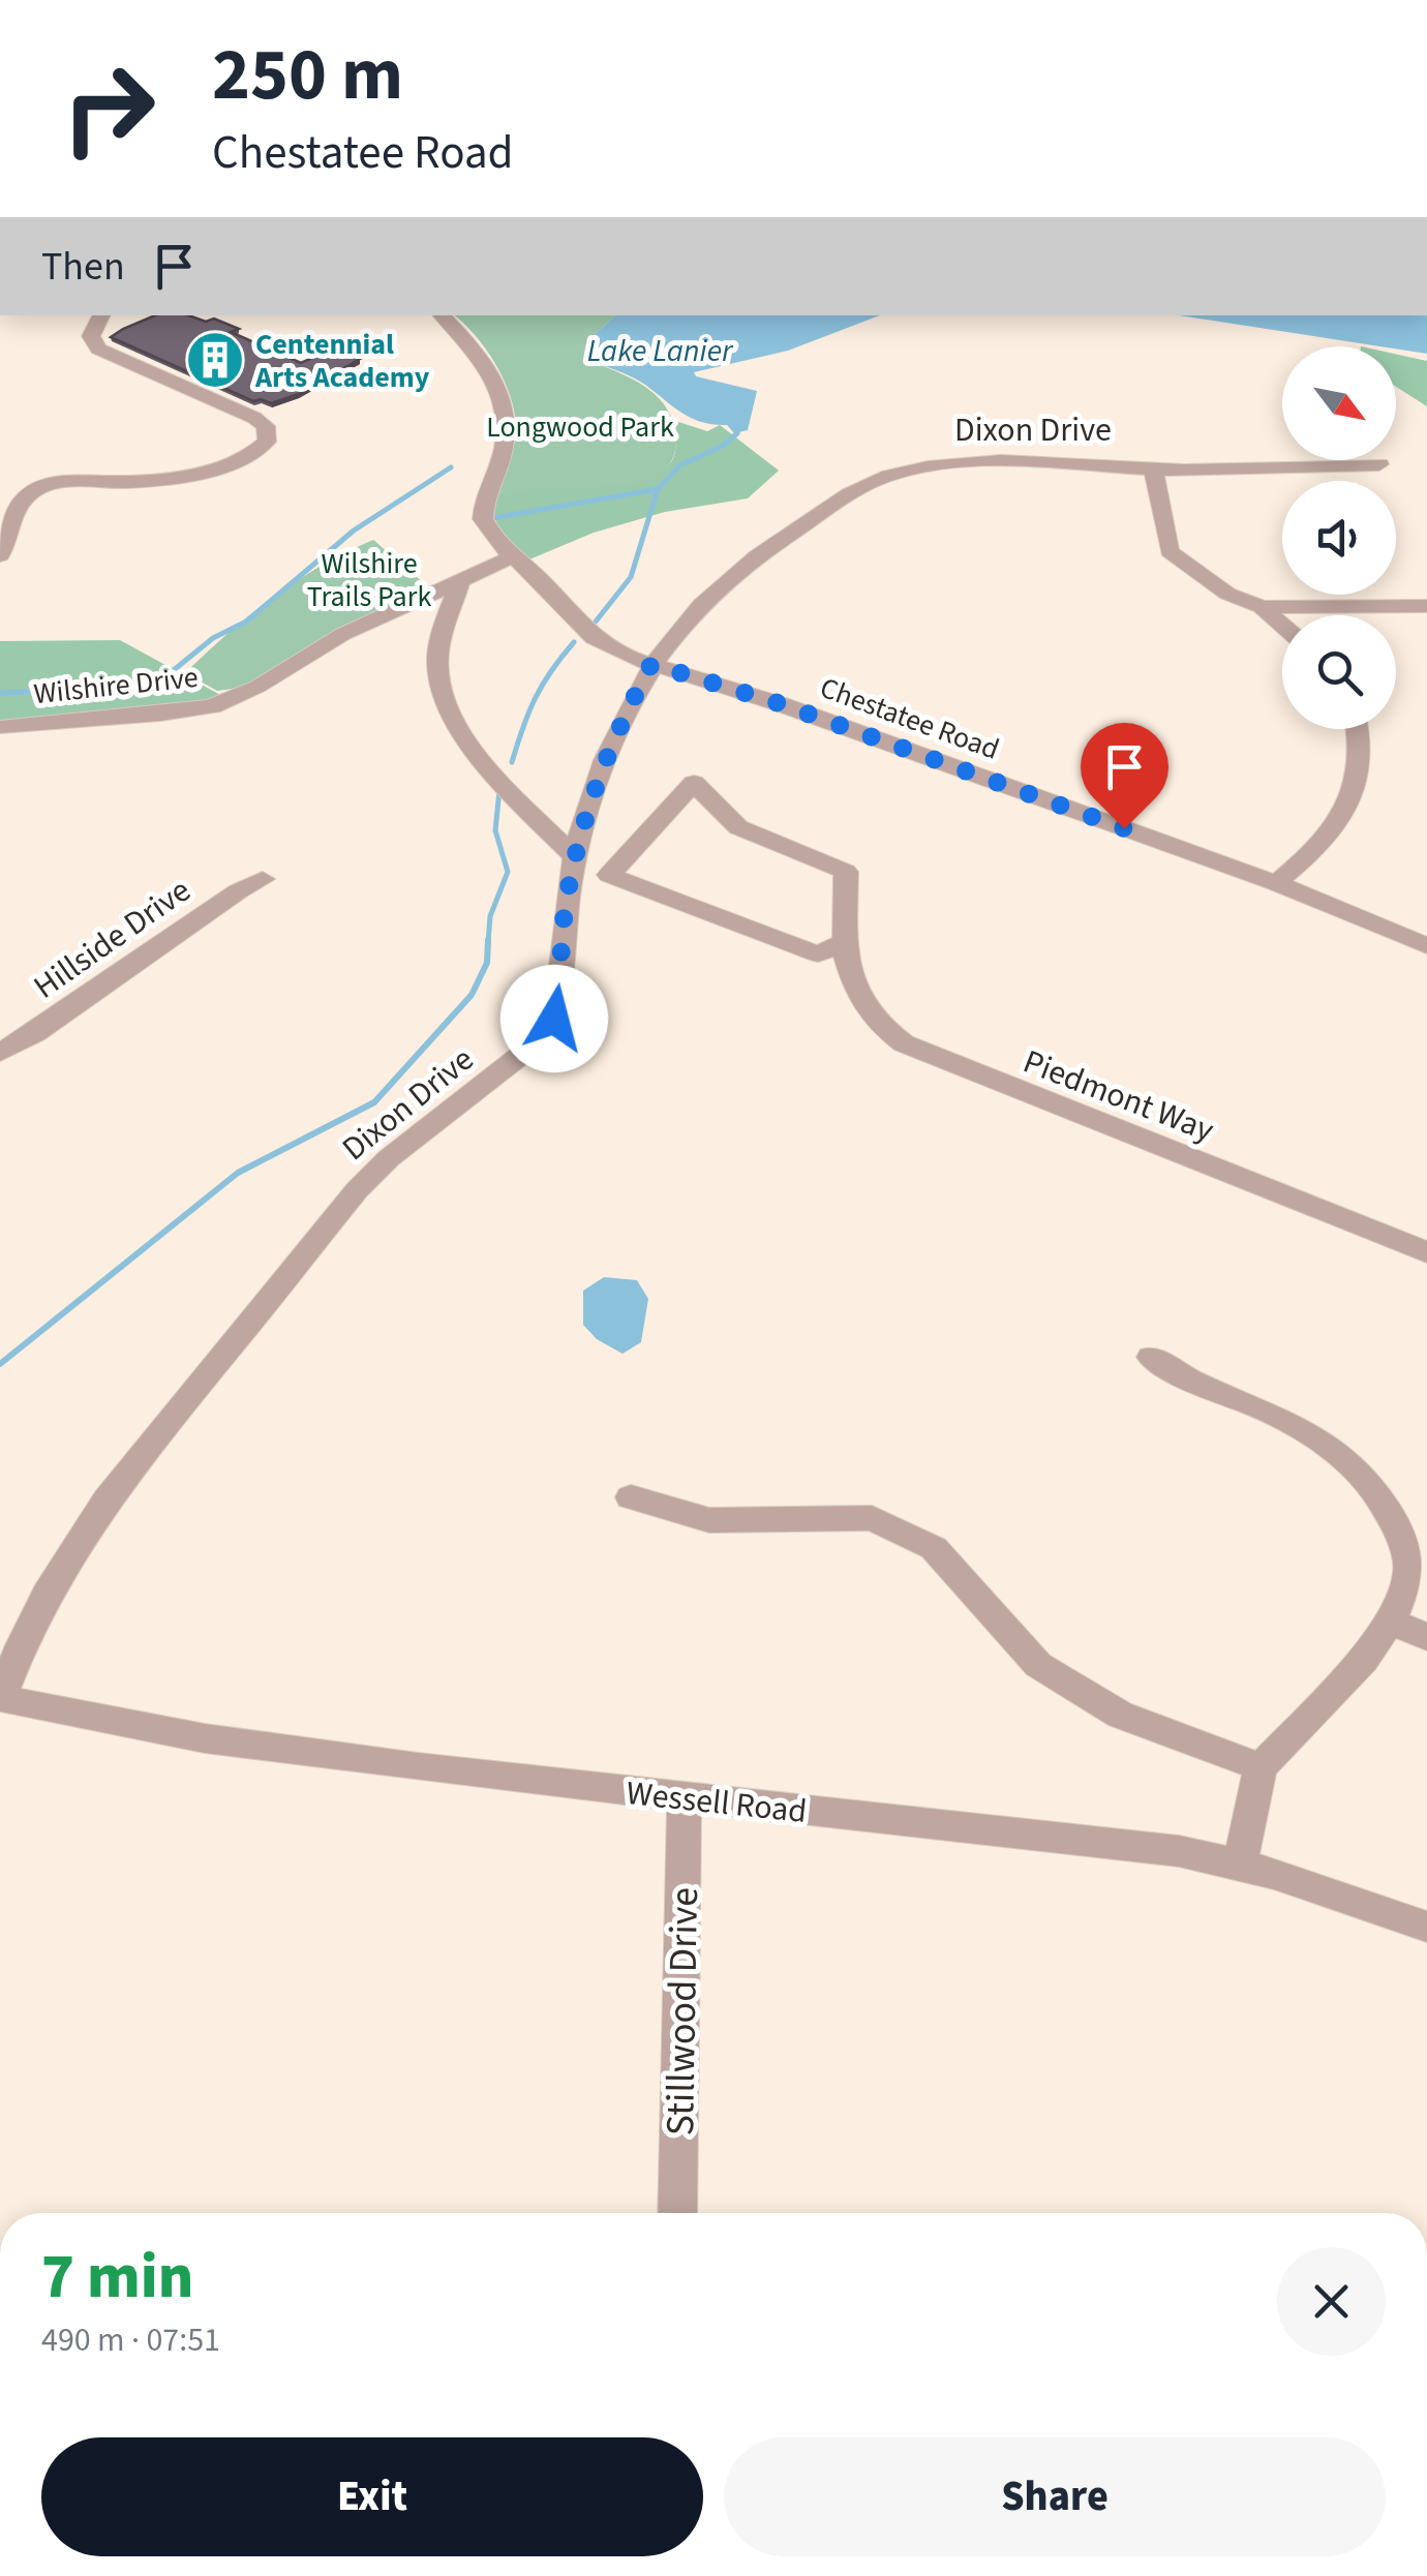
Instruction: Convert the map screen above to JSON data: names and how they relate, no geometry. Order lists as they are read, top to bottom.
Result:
{
  "streets": {
    "street": [
      "Dixon Drive",
      "Wilshire Drive",
      "Chestatee Road",
      "Hillside Drive",
      "Piedmont Way",
      "Wessell Road",
      "Stillwood Drive"
    ]
  },
  "crossings": [
    ["Dixon Drive", "Chestatee Road"],
    ["Dixon Drive", "Wessell Road"],
    ["Wilshire Drive", "Chestatee Road"],
    ["Wessell Road", "Stillwood Drive"]
  ],
  "water": ["Lake Lanier"],
  "parks": ["Longwood Park", "Wilshire Trails Park"],
  "places": {
    "building": ["Centennial Arts Academy"]
  },
  "north": "bottom right",
  "page": {
    "turn": ["250 m", "Chestatee Road"],
    "then": "Then",
    "heading": ["7 min", "490 m · 07:51"],
    "buttons": ["Exit", "Share"]
  }
}
